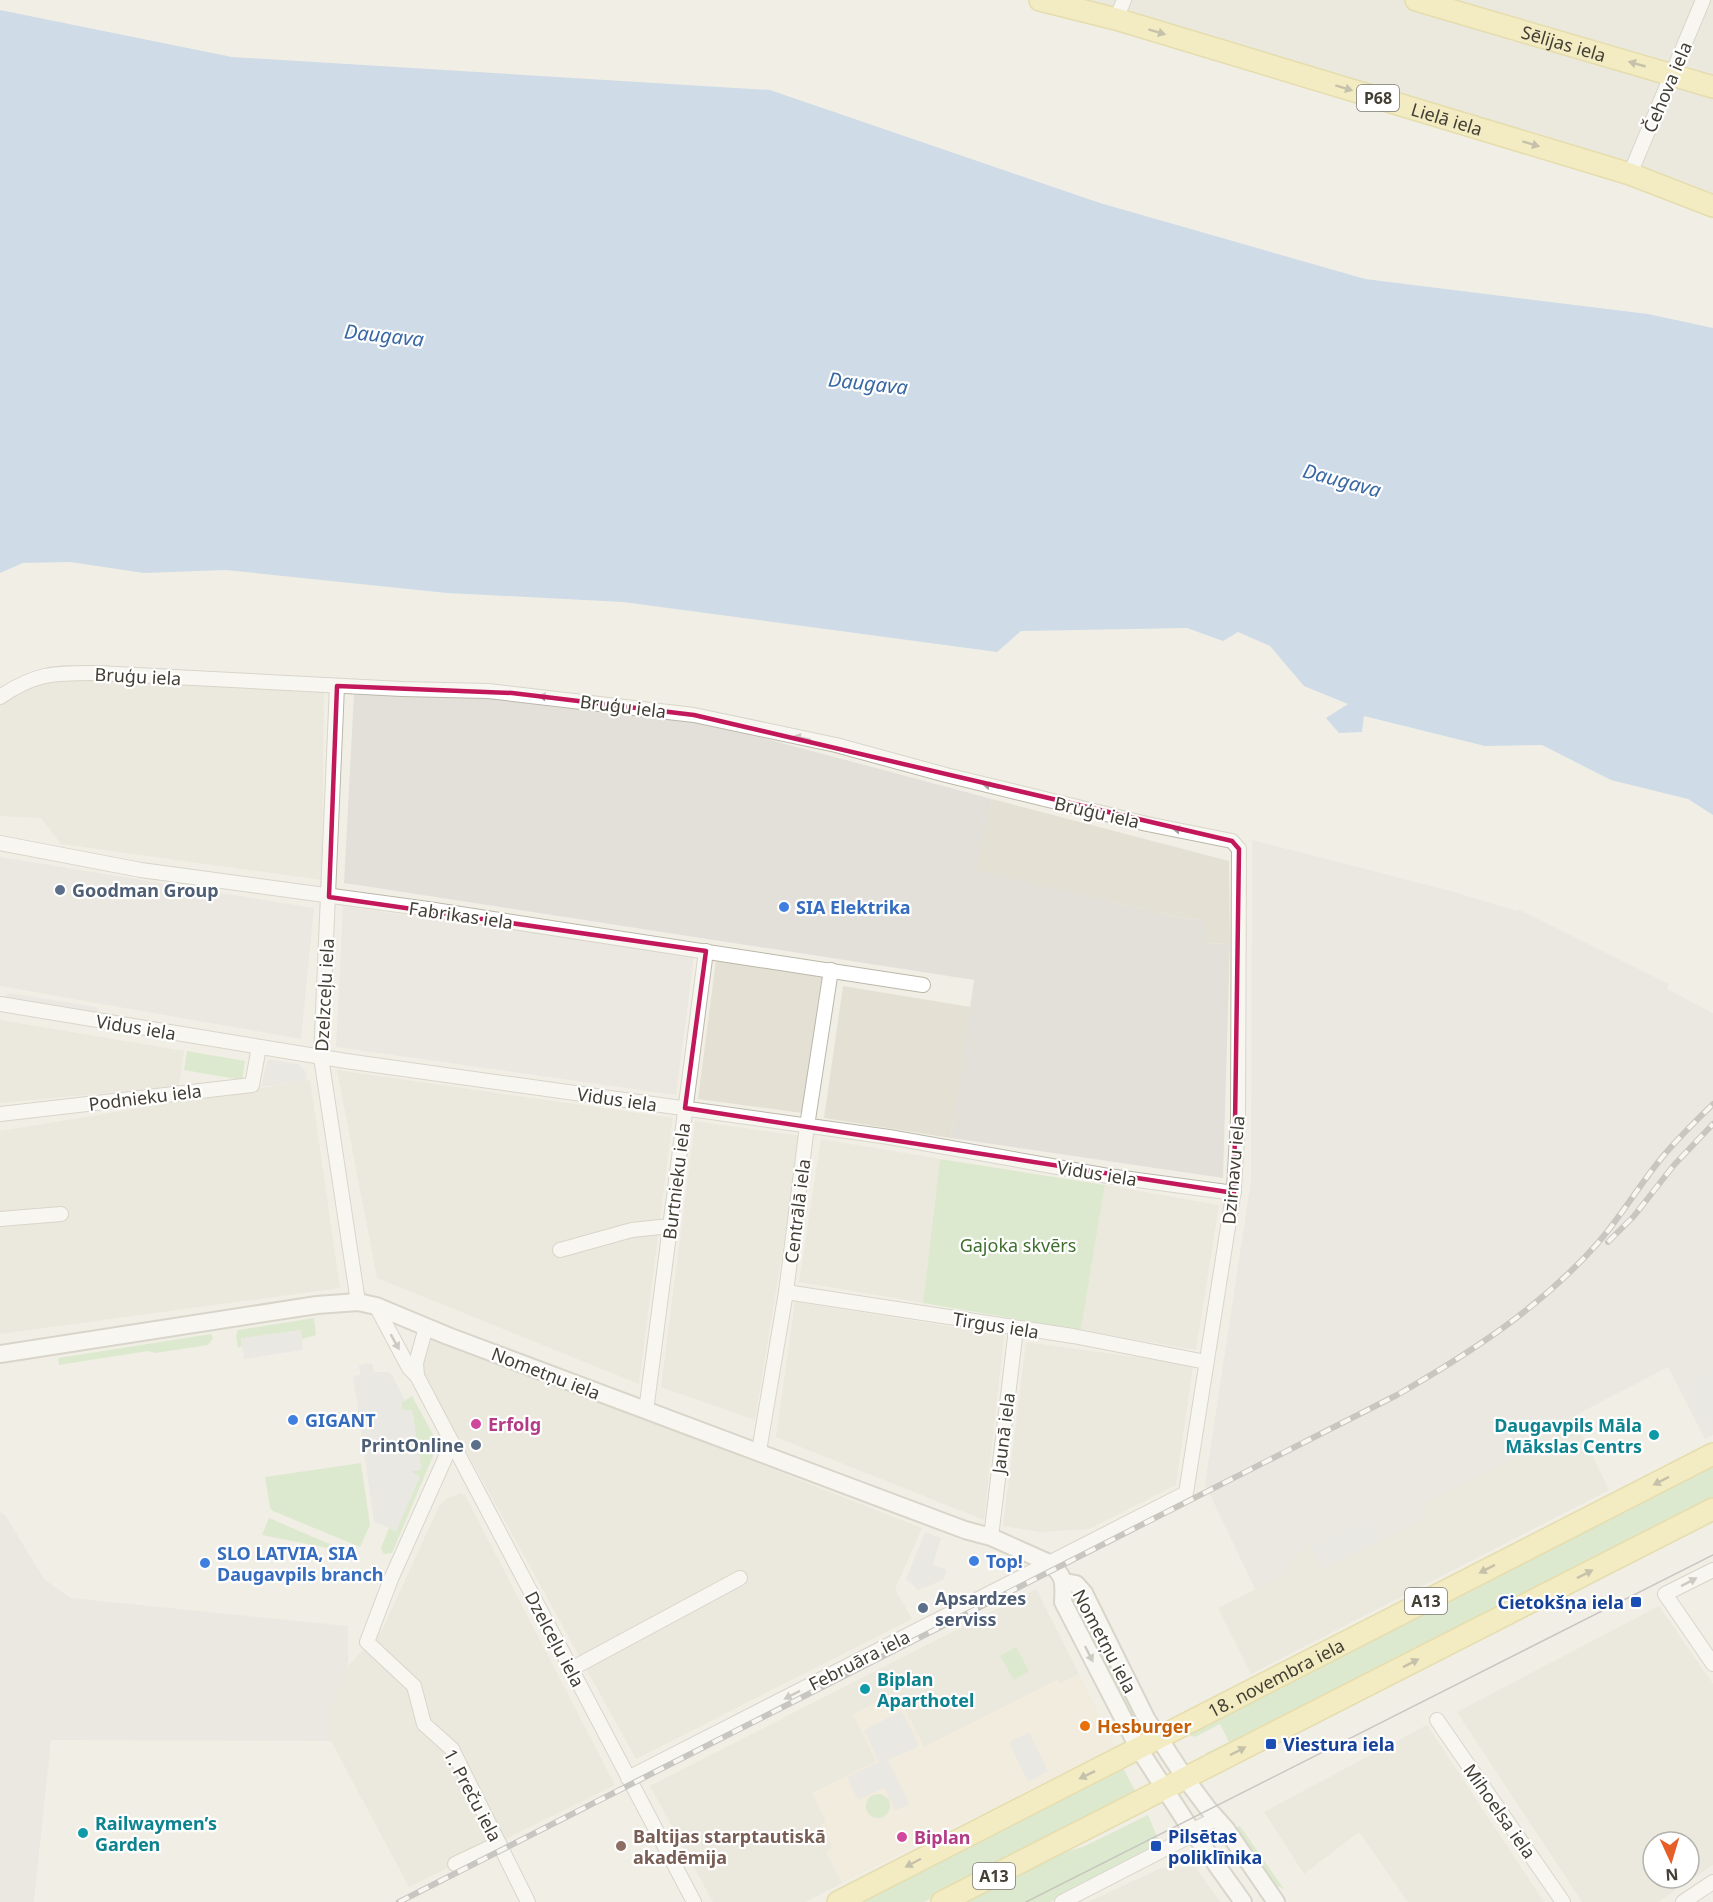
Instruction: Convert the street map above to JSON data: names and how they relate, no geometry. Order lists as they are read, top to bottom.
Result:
{
  "streets": {
    "main road": [
      "Sēlijas iela",
      "P68",
      "Lielā iela",
      "A13",
      "18. novembra iela"
    ],
    "street": [
      "Čehova iela",
      "Bruģu iela",
      "Fabrikas iela",
      "Dzelzceļu iela",
      "Vidus iela",
      "Podnieku iela",
      "Dzirnavu iela",
      "Burtnieku iela",
      "Centrālā iela",
      "Tirgus iela",
      "Nometņu iela",
      "Jaunā iela",
      "Dzelceļu iela",
      "Februāra iela",
      "1. Preču iela",
      "Mihoelsa iela"
    ]
  },
  "crossings": [
    ["Sēlijas iela", "Čehova iela"],
    ["Čehova iela", "Lielā iela"],
    ["Bruģu iela", "Dzelzceļu iela"],
    ["Bruģu iela", "Dzirnavu iela"],
    ["Fabrikas iela", "Dzelzceļu iela"],
    ["Fabrikas iela", "Burtnieku iela"],
    ["Fabrikas iela", "Centrālā iela"],
    ["Dzelzceļu iela", "Vidus iela"],
    ["Dzelzceļu iela", "Nometņu iela"],
    ["Vidus iela", "Podnieku iela"],
    ["Vidus iela", "Dzirnavu iela"],
    ["Vidus iela", "Burtnieku iela"],
    ["Vidus iela", "Centrālā iela"],
    ["Dzirnavu iela", "Tirgus iela"],
    ["Dzirnavu iela", "Februāra iela"],
    ["Burtnieku iela", "Nometņu iela"],
    ["Centrālā iela", "Tirgus iela"],
    ["Centrālā iela", "Nometņu iela"],
    ["Tirgus iela", "Jaunā iela"],
    ["Nometņu iela", "Jaunā iela"],
    ["Nometņu iela", "Dzelceļu iela"],
    ["Nometņu iela", "Februāra iela"],
    ["Nometņu iela", "18. novembra iela"],
    ["Dzelceļu iela", "Februāra iela"],
    ["Dzelceļu iela", "1. Preču iela"]
  ],
  "one_way": [
    "Sēlijas iela",
    "Lielā iela",
    "Bruģu iela",
    "Februāra iela"
  ],
  "water": ["Daugava"],
  "parks": ["Gajoka skvērs"],
  "places": {
    "other": [
      "Goodman Group",
      "SIA Elektrika",
      "GIGANT",
      "Erfolg",
      "Daugavpils Māla Mākslas Centrs",
      "PrintOnline",
      "Top!",
      "SLO LATVIA, SIA Daugavpils branch",
      "Apsardzes serviss",
      "Biplan Aparthotel",
      "Hesburger",
      "Railwaymen’s Garden",
      "Biplan",
      "Baltijas starptautiskā akadēmija"
    ],
    "transit": ["Cietokšņa iela", "Viestura iela", "Pilsētas poliklīnika"]
  },
  "north": "bottom"
}
